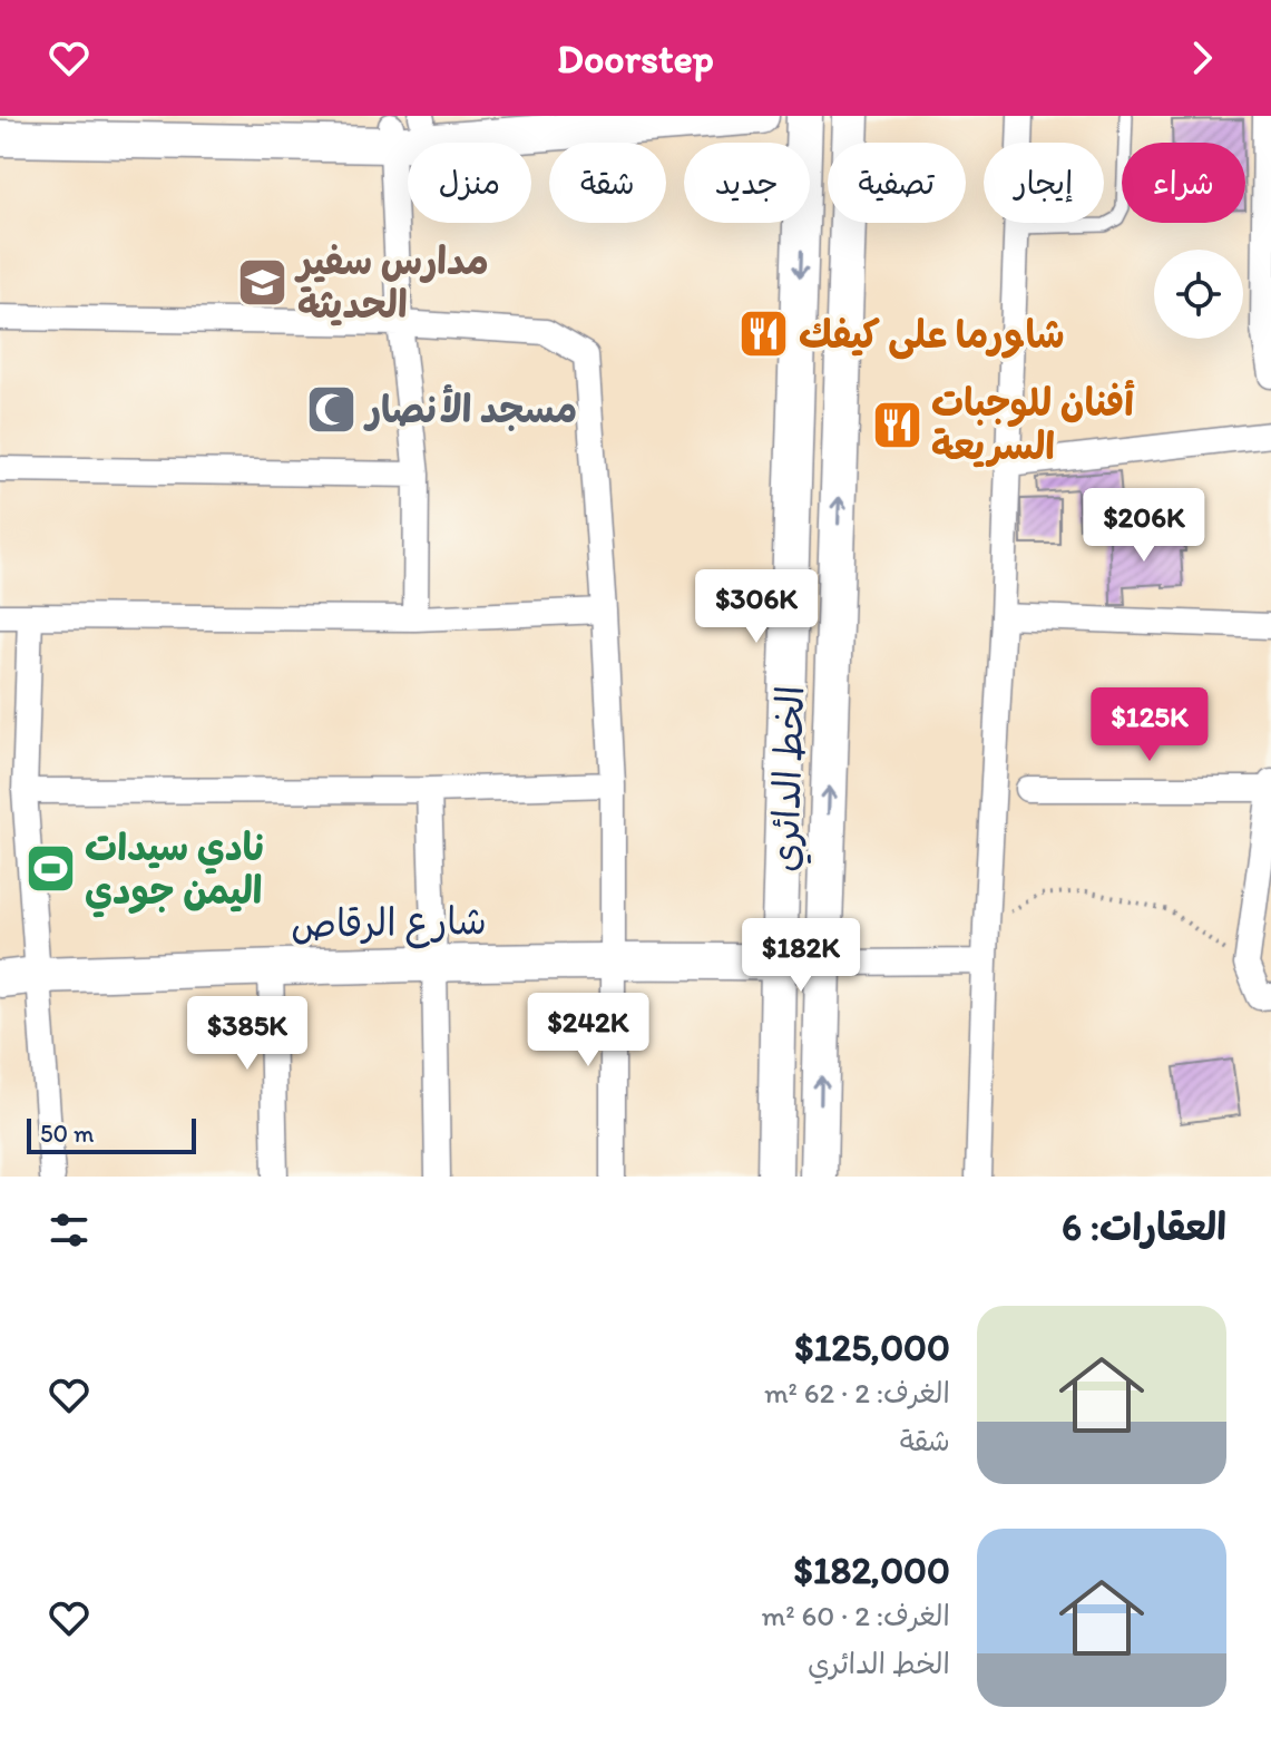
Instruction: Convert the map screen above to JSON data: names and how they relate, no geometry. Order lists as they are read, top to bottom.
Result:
{
  "streets": {
    "main road": ["الخط الدائري", "شارع الرقاص"]
  },
  "crossings": [
    ["الخط الدائري", "شارع الرقاص"]
  ],
  "places": {
    "school or university": ["مدارس سفير الحديثة"],
    "restaurant": ["شاورما على كيفك", "أفنان للوجبات السريعة"],
    "mosque": ["مسجد الأنصار"],
    "sports": ["نادي سيدات اليمن جودي"]
  },
  "scale_bar": "50 m",
  "page": {
    "header": "Doorstep",
    "chip": [
      "شراء",
      "إيجار",
      "تصفية",
      "جديد",
      "شقة",
      "منزل"
    ],
    "price": [
      "$206K",
      "$306K",
      "$125K",
      "$182K",
      "$242K",
      "$385K"
    ],
    "scale": "50 m",
    "heading": "العقارات: 6",
    "list": [
      {
        "name": "$125,000",
        "note": "الغرف: 2 · 62 m² · شقة"
      },
      {
        "name": "$182,000",
        "note": "الغرف: 2 · 60 m² · الخط الدائري"
      }
    ]
  }
}
